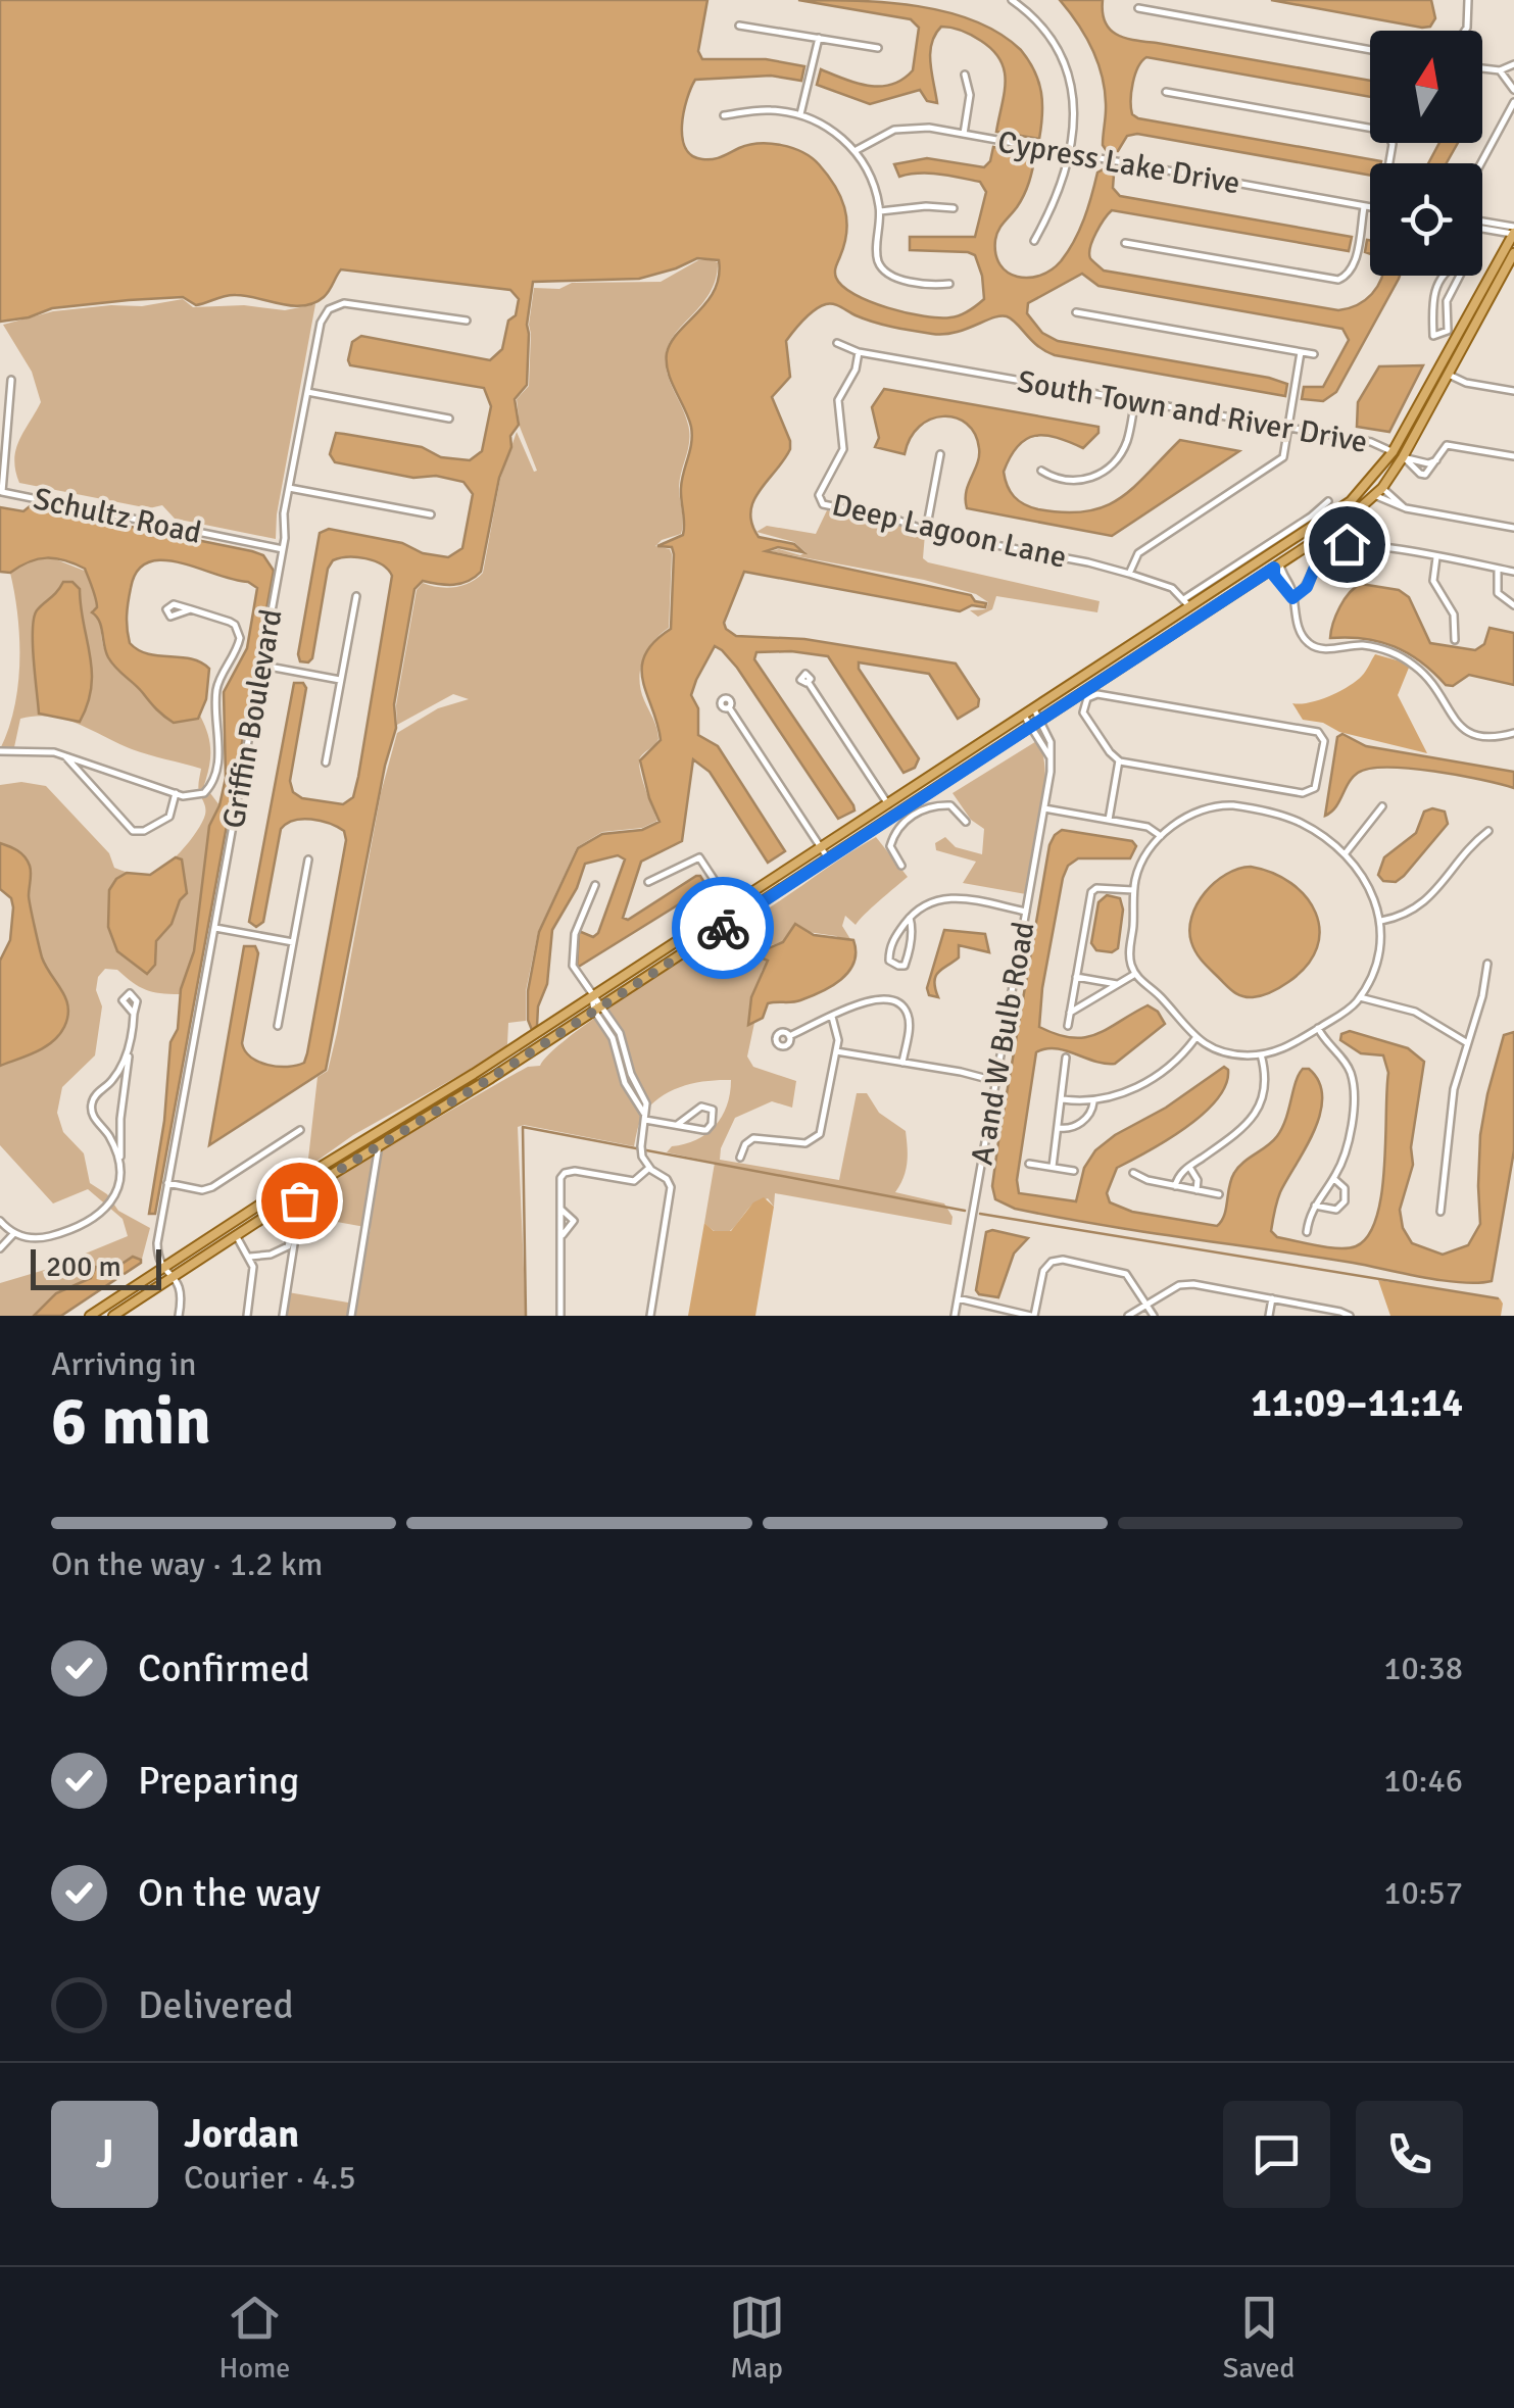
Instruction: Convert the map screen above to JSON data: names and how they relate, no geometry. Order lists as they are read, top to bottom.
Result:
{
  "streets": {
    "street": [
      "Cypress Lake Drive",
      "South Town and River Drive",
      "Schultz Road",
      "Deep Lagoon Lane",
      "Griffin Boulevard",
      "A and W Bulb Road"
    ]
  },
  "crossings": [
    ["South Town and River Drive", "Deep Lagoon Lane"],
    ["Schultz Road", "Griffin Boulevard"]
  ],
  "scale_bar": "200 m",
  "north": "top",
  "page": {
    "scale": "200 m",
    "heading": ["6 min", "Arriving in", "11:09–11:14"],
    "panel": ["Jordan", "Courier · 4.5"],
    "bar": "On the way · 1.2 km",
    "list": [
      ["Confirmed", "10:38"],
      ["Preparing", "10:46"],
      ["On the way", "10:57"],
      "Delivered"
    ],
    "round": "J",
    "tabs": ["Home", "Map", "Saved"]
  }
}
